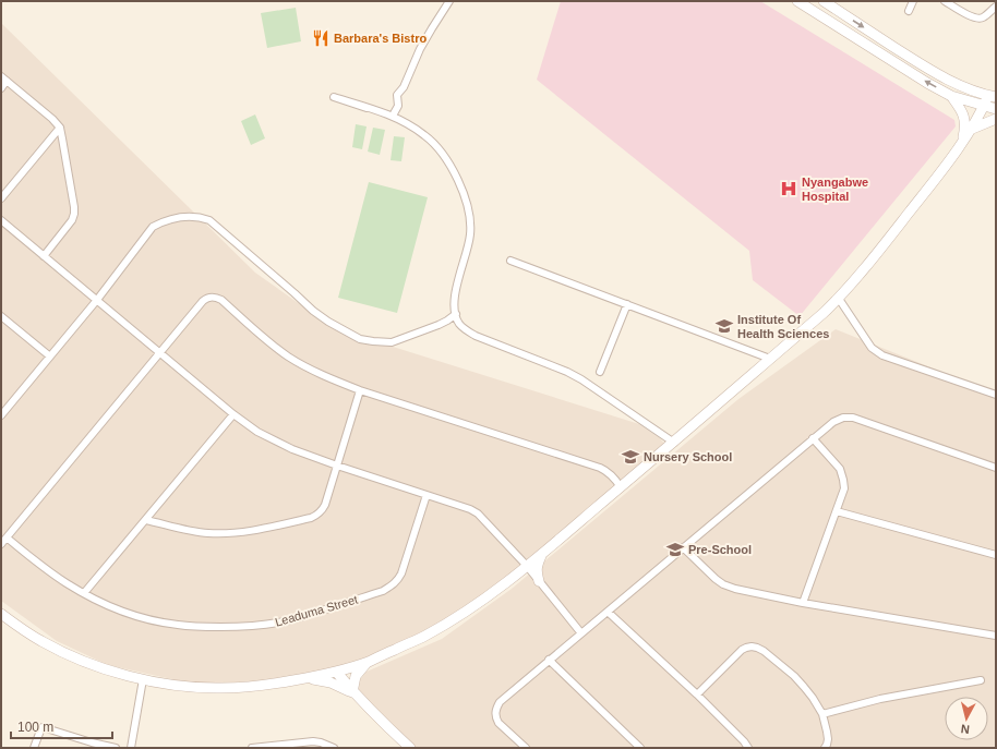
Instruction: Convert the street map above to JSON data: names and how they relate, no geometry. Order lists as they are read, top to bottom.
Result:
{
  "streets": {
    "street": ["Leaduma Street"]
  },
  "places": {
    "restaurant": ["Barbara's Bistro"],
    "hospital": ["Nyangabwe Hospital"],
    "school or university": ["Institute Of Health Sciences", "Nursery School", "Pre-School"]
  },
  "scale_bar": "100 m",
  "north": "bottom"
}
